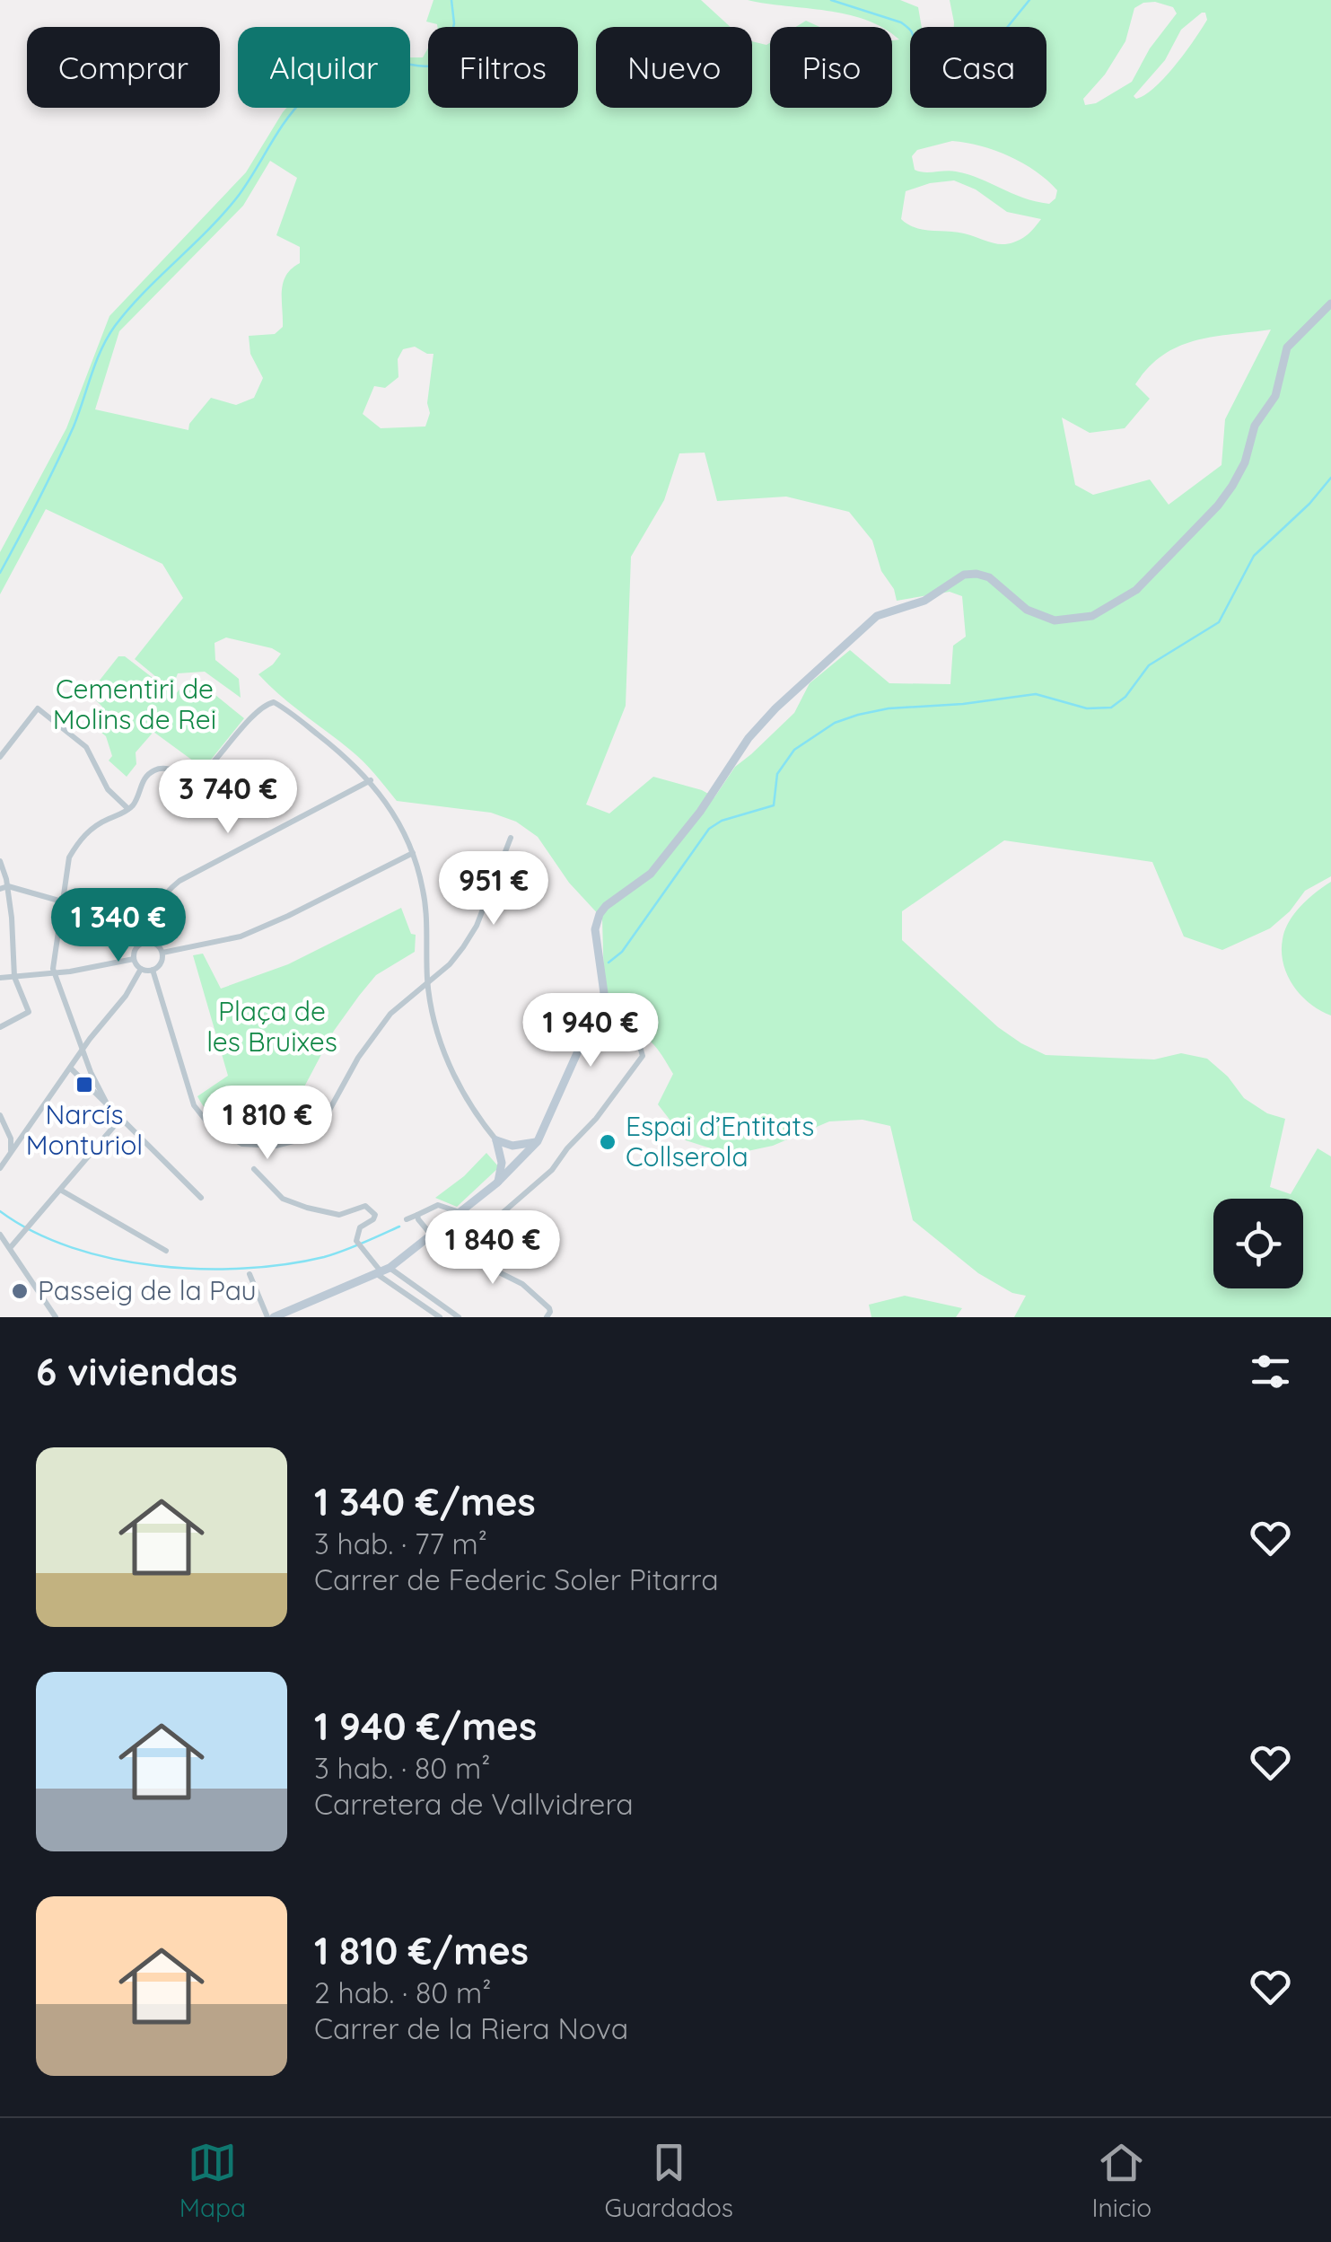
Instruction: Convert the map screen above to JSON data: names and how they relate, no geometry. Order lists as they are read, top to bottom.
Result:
{
  "parks": ["Cementiri de Molins de Rei", "Plaça de les Bruixes"],
  "places": {
    "transit": ["Narcís Monturiol"],
    "other": ["Espai d’Entitats Collserola", "Passeig de la Pau"]
  },
  "page": {
    "chip": [
      "Comprar",
      "Alquilar",
      "Filtros",
      "Nuevo",
      "Piso",
      "Casa"
    ],
    "price": [
      "3 740 €",
      "951 €",
      "1 340 €",
      "1 940 €",
      "1 810 €",
      "1 840 €"
    ],
    "heading": "6 viviendas",
    "list": [
      {
        "name": "1 340 €/mes",
        "note": "3 hab. · 77 m² · Carrer de Federic Soler Pitarra"
      },
      {
        "name": "1 940 €/mes",
        "note": "3 hab. · 80 m² · Carretera de Vallvidrera"
      },
      {
        "name": "1 810 €/mes",
        "note": "2 hab. · 80 m² · Carrer de la Riera Nova"
      }
    ],
    "tabs": ["Mapa", "Guardados", "Inicio"]
  }
}
